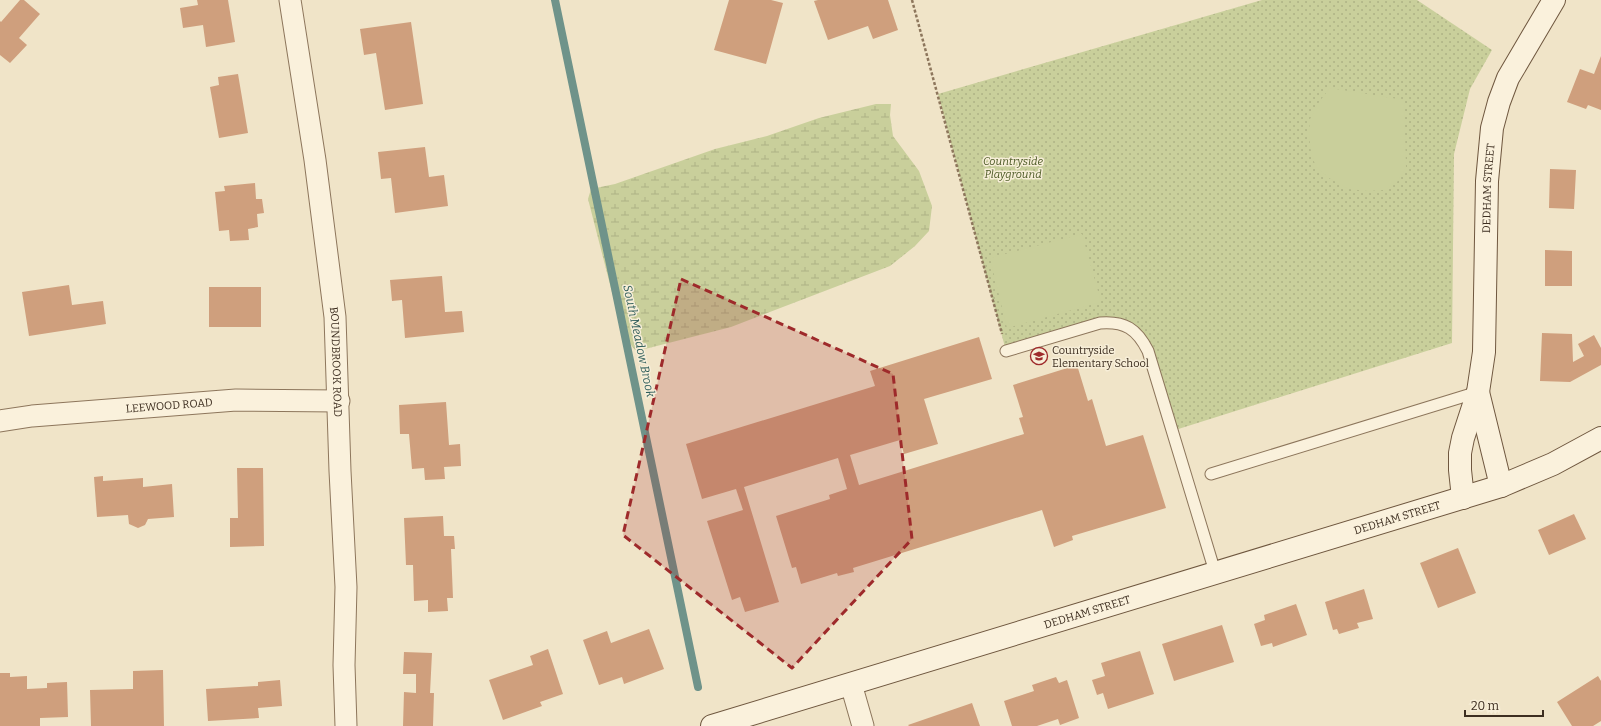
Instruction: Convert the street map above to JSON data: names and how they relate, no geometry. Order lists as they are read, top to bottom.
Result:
{
  "streets": {
    "main road": ["DEDHAM STREET"],
    "street": ["BOUNDBROOK ROAD", "LEEWOOD ROAD"]
  },
  "crossings": [
    ["BOUNDBROOK ROAD", "LEEWOOD ROAD"]
  ],
  "water": ["South Meadow Brook"],
  "parks": ["Countryside Playground"],
  "places": {
    "school or university": ["Countryside Elementary School"]
  },
  "scale_bar": "20 m"
}
